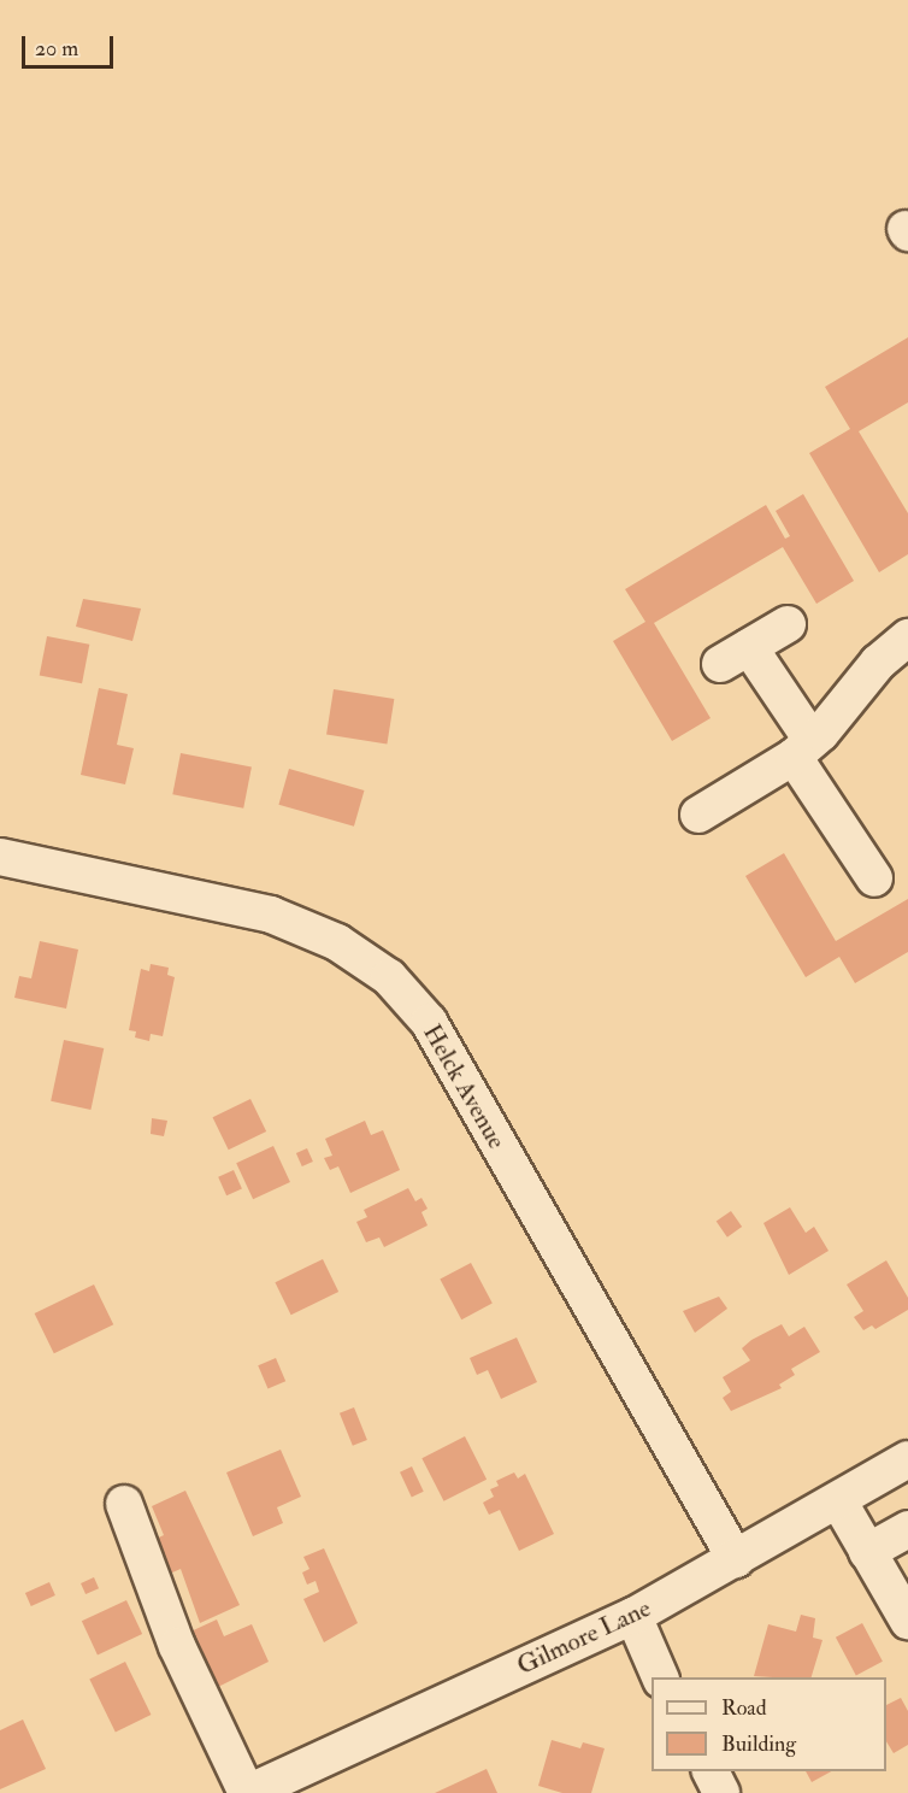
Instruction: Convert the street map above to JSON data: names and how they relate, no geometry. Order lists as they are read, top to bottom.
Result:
{
  "streets": {
    "street": ["Helck Avenue", "Gilmore Lane"]
  },
  "crossings": [
    ["Helck Avenue", "Gilmore Lane"]
  ],
  "legend": ["Road", "Building"],
  "scale_bar": "20 m"
}
